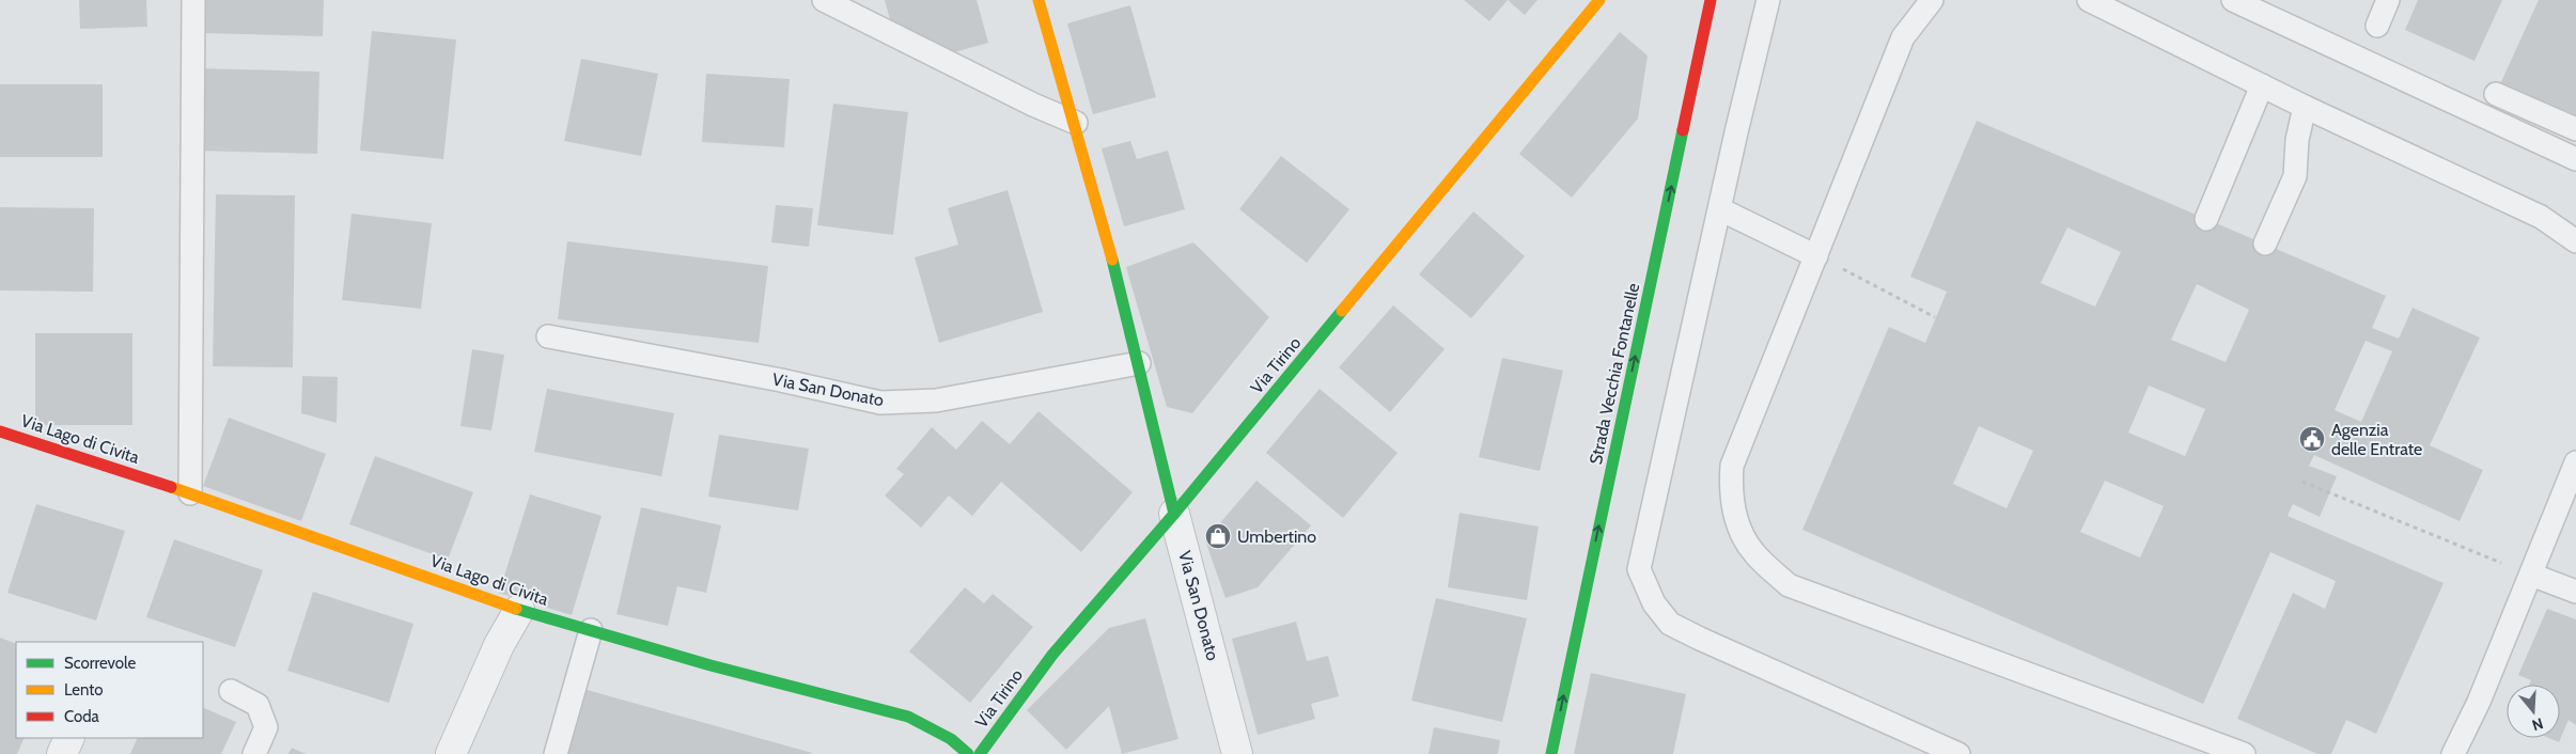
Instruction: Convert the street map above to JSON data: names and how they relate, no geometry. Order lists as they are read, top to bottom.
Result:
{
  "streets": {
    "street": [
      "Via Tirino",
      "Strada Vecchia Fontanelle",
      "Via San Donato",
      "Via Lago di Civita"
    ]
  },
  "crossings": [
    ["Via Tirino", "Via San Donato"]
  ],
  "one_way": ["Strada Vecchia Fontanelle"],
  "places": {
    "public building": ["Agenzia delle Entrate"],
    "shop": ["Umbertino"]
  },
  "legend": ["Scorrevole", "Lento", "Coda"],
  "north": "bottom"
}
